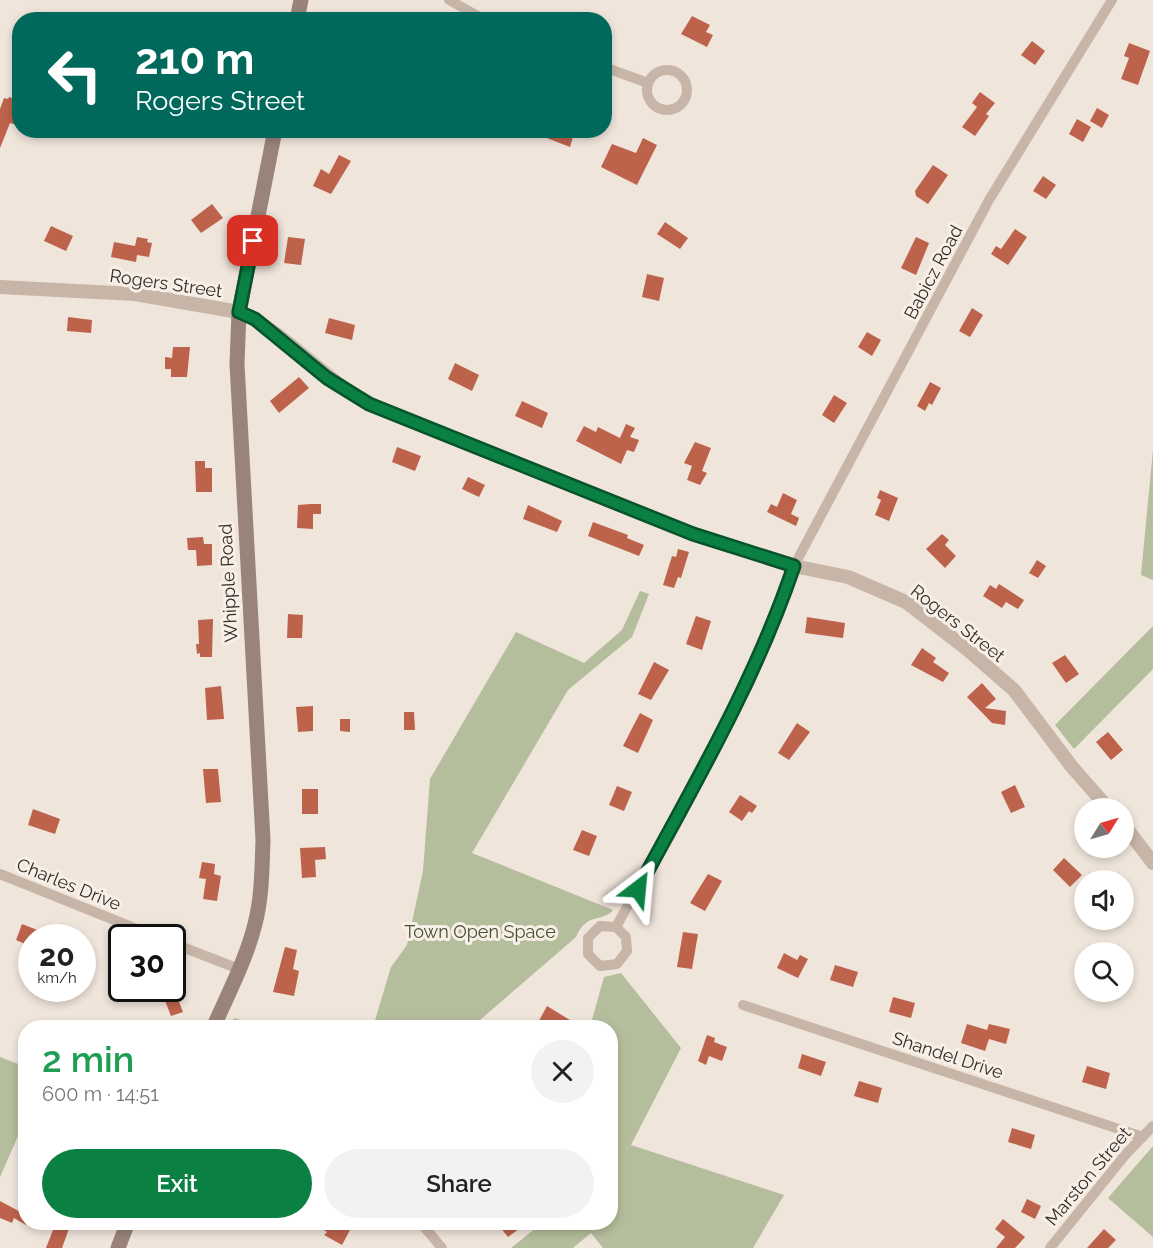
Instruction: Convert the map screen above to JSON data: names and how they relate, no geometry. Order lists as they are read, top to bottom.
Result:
{
  "streets": {
    "main road": ["Whipple Road"],
    "street": [
      "Babicz Road",
      "Rogers Street",
      "Charles Drive",
      "Shandel Drive",
      "Marston Street"
    ]
  },
  "crossings": [
    ["Babicz Road", "Rogers Street"],
    ["Rogers Street", "Whipple Road"],
    ["Shandel Drive", "Marston Street"]
  ],
  "parks": ["Town Open Space"],
  "north": "top right",
  "page": {
    "turn": ["210 m", "Rogers Street"],
    "speed": "20 km/h",
    "limit": "30",
    "heading": ["2 min", "600 m · 14:51"],
    "buttons": ["Exit", "Share"]
  }
}
